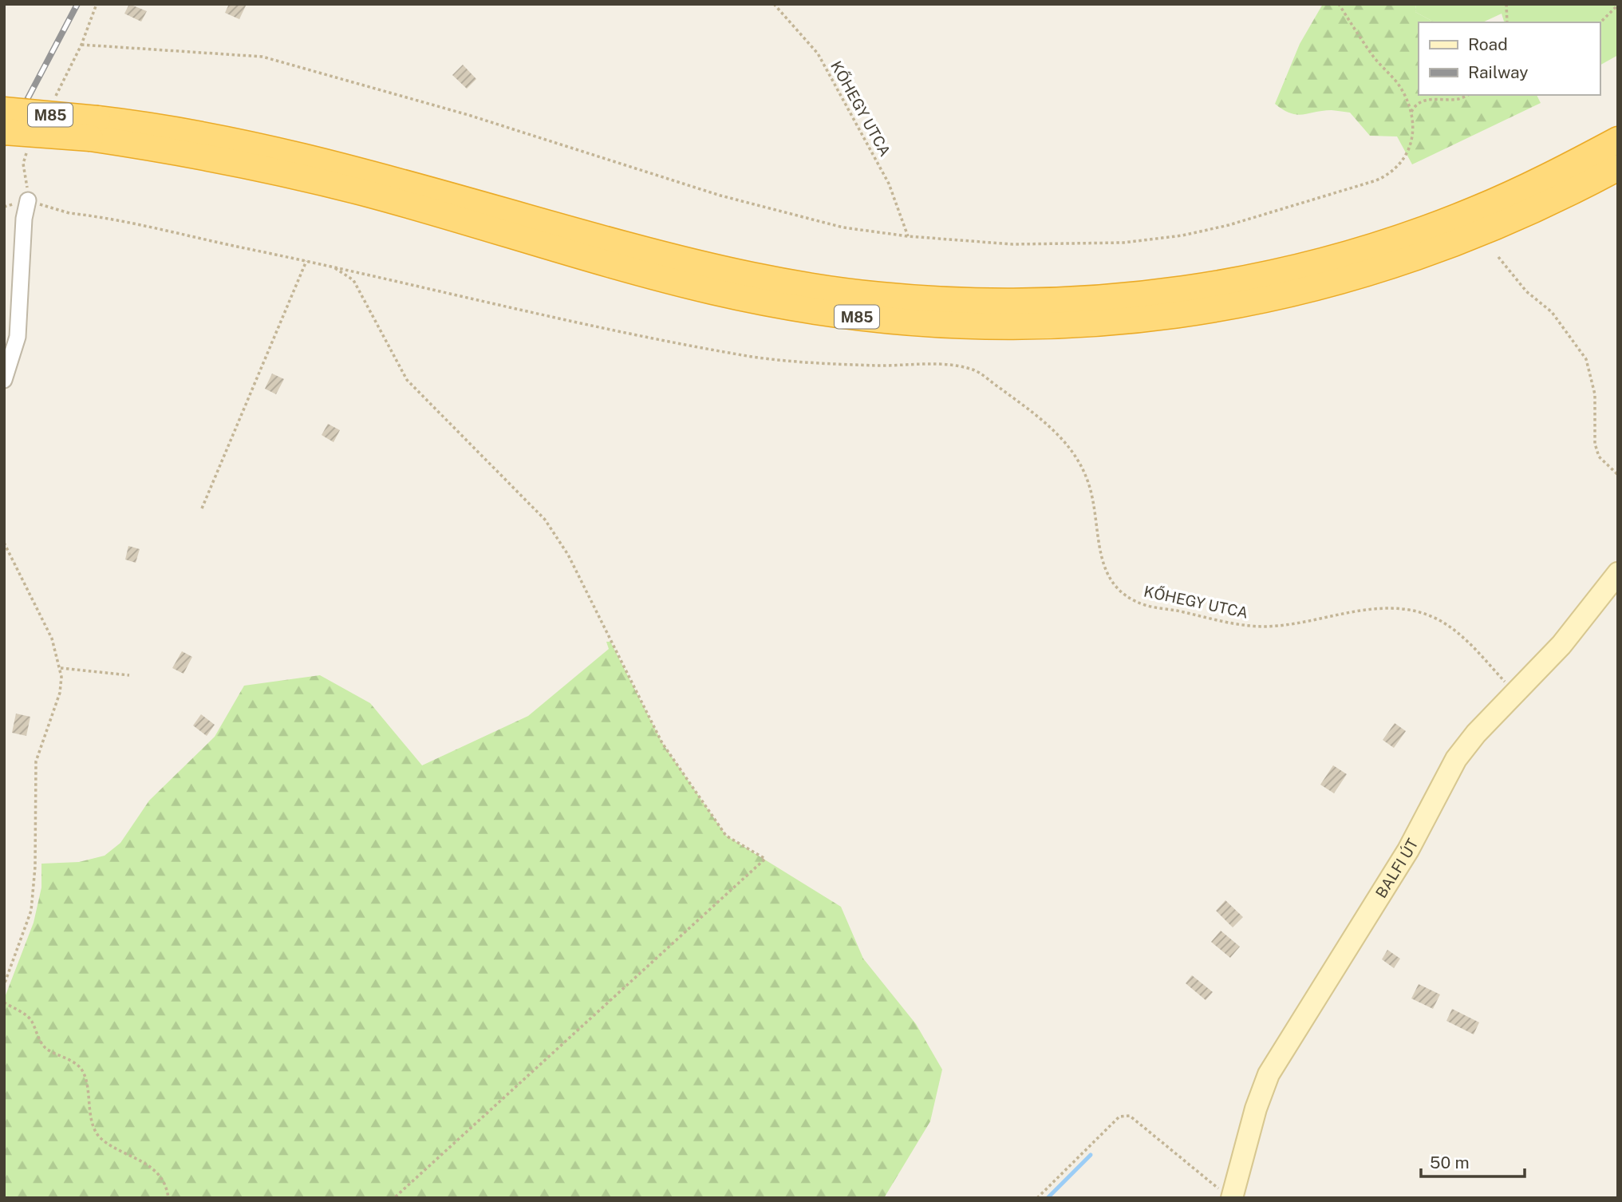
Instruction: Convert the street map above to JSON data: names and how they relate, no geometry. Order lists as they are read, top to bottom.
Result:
{
  "streets": {
    "highway": ["M85"],
    "main road": ["BALFI ÚT"],
    "path": ["KŐHEGY UTCA"]
  },
  "crossings": [
    ["KŐHEGY UTCA", "BALFI ÚT"]
  ],
  "legend": ["Road", "Railway"],
  "scale_bar": "50 m"
}
